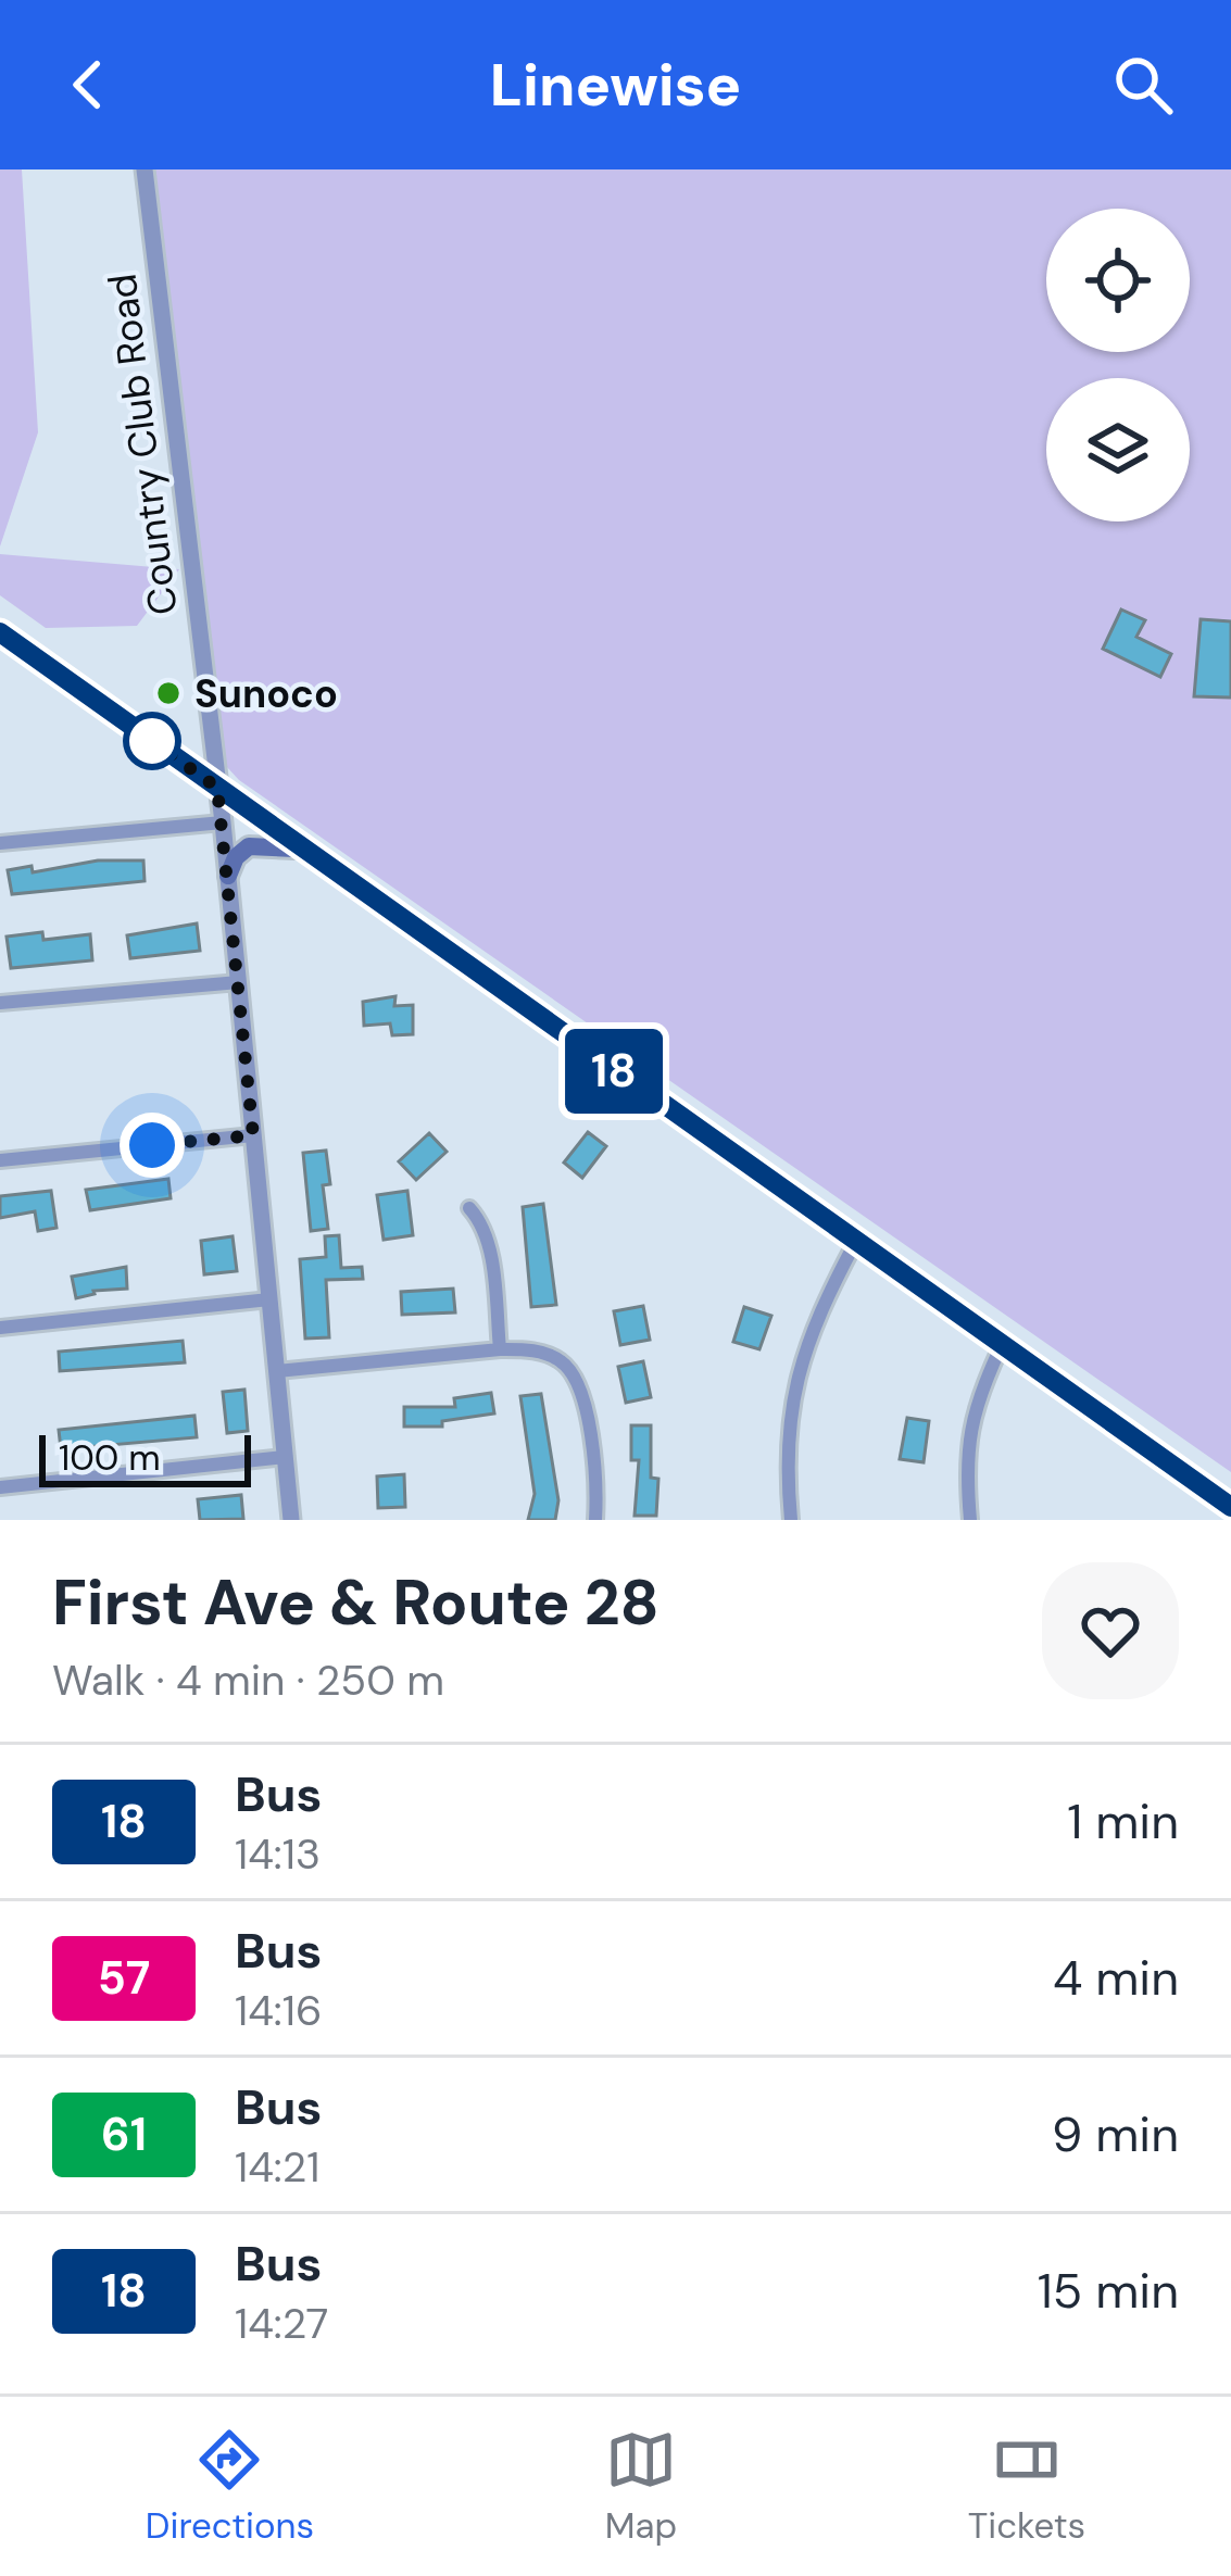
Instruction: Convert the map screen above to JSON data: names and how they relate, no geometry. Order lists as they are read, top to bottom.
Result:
{
  "streets": {
    "street": ["Country Club Road"]
  },
  "places": ["Sunoco"],
  "lines": ["bus line 18"],
  "scale_bar": "100 m",
  "page": {
    "header": "Linewise",
    "on_map": "18",
    "scale": "100 m",
    "heading": ["First Ave & Route 28", "Walk · 4 min · 250 m"],
    "list": [
      {
        "mark": "18",
        "name": "Bus",
        "note": "14:13",
        "value": "1 min"
      },
      {
        "mark": "57",
        "name": "Bus",
        "note": "14:16",
        "value": "4 min"
      },
      {
        "mark": "61",
        "name": "Bus",
        "note": "14:21",
        "value": "9 min"
      },
      {
        "mark": "18",
        "name": "Bus",
        "note": "14:27",
        "value": "15 min"
      }
    ],
    "tabs": ["Directions", "Map", "Tickets"]
  }
}
